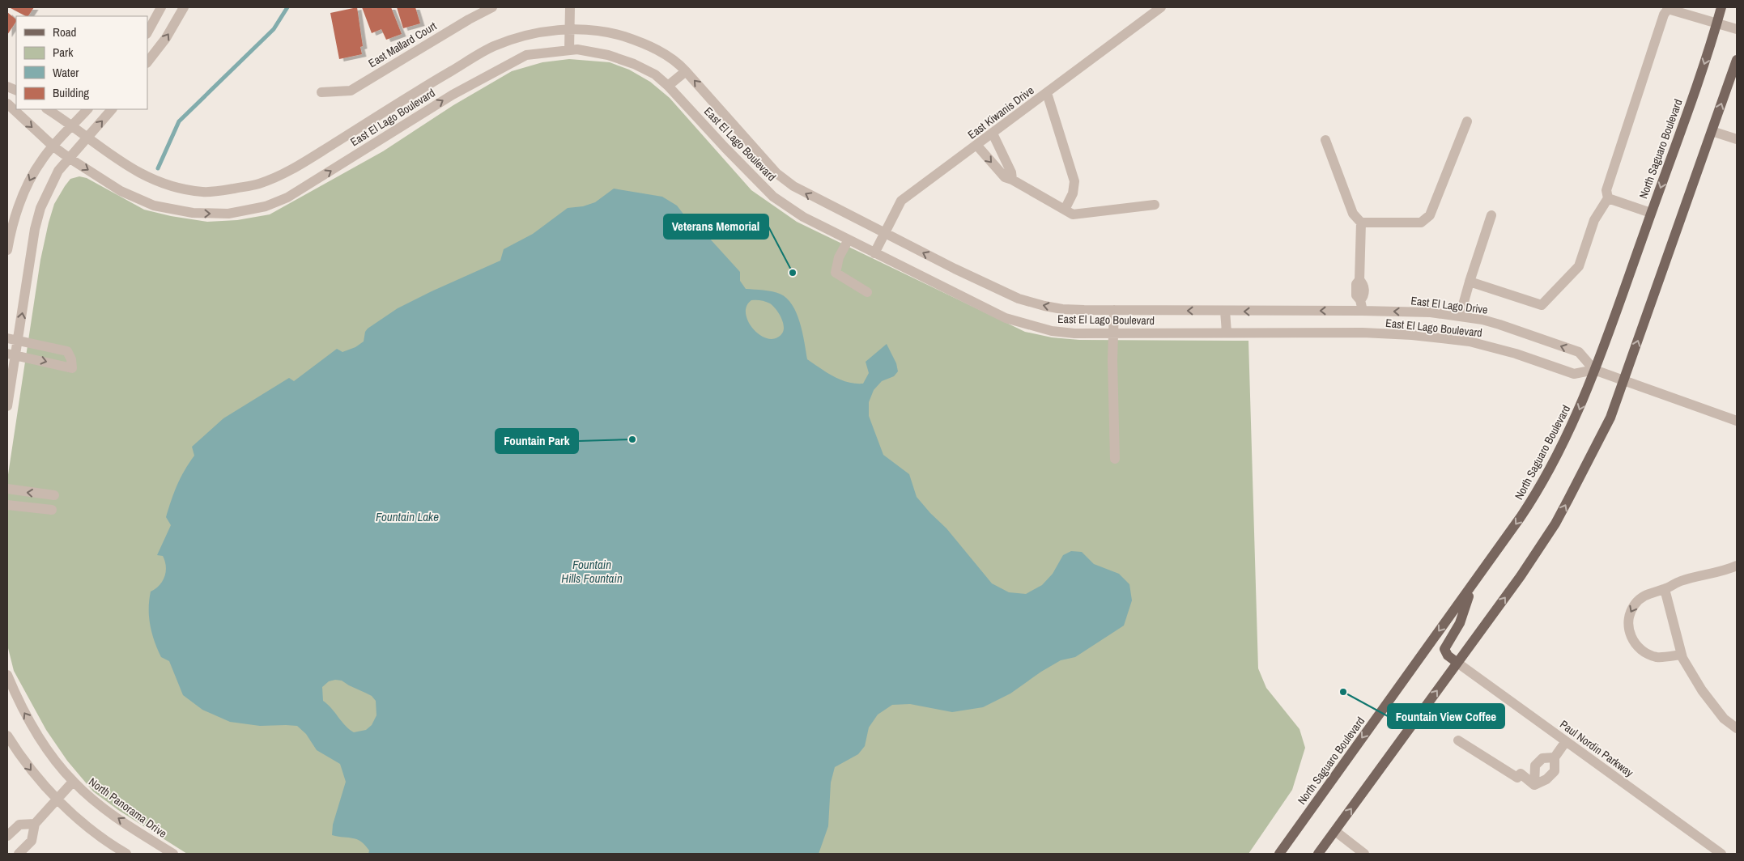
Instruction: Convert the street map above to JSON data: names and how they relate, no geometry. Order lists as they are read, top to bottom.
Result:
{
  "streets": {
    "main road": ["North Saguaro Boulevard"],
    "street": [
      "East Mallard Court",
      "East Kiwanis Drive",
      "East El Lago Boulevard",
      "East El Lago Drive",
      "Paul Nordin Parkway",
      "North Panorama Drive"
    ]
  },
  "crossings": [
    ["East Kiwanis Drive", "East El Lago Boulevard"],
    ["East El Lago Boulevard", "North Saguaro Boulevard"],
    ["East El Lago Boulevard", "East El Lago Drive"],
    ["North Saguaro Boulevard", "East El Lago Drive"]
  ],
  "one_way": ["East El Lago Drive"],
  "water": ["Fountain Lake", "Fountain Hills Fountain"],
  "places": ["Veterans Memorial", "Fountain Park", "Fountain View Coffee"],
  "legend": [
    "Road",
    "Park",
    "Water",
    "Building"
  ]
}
